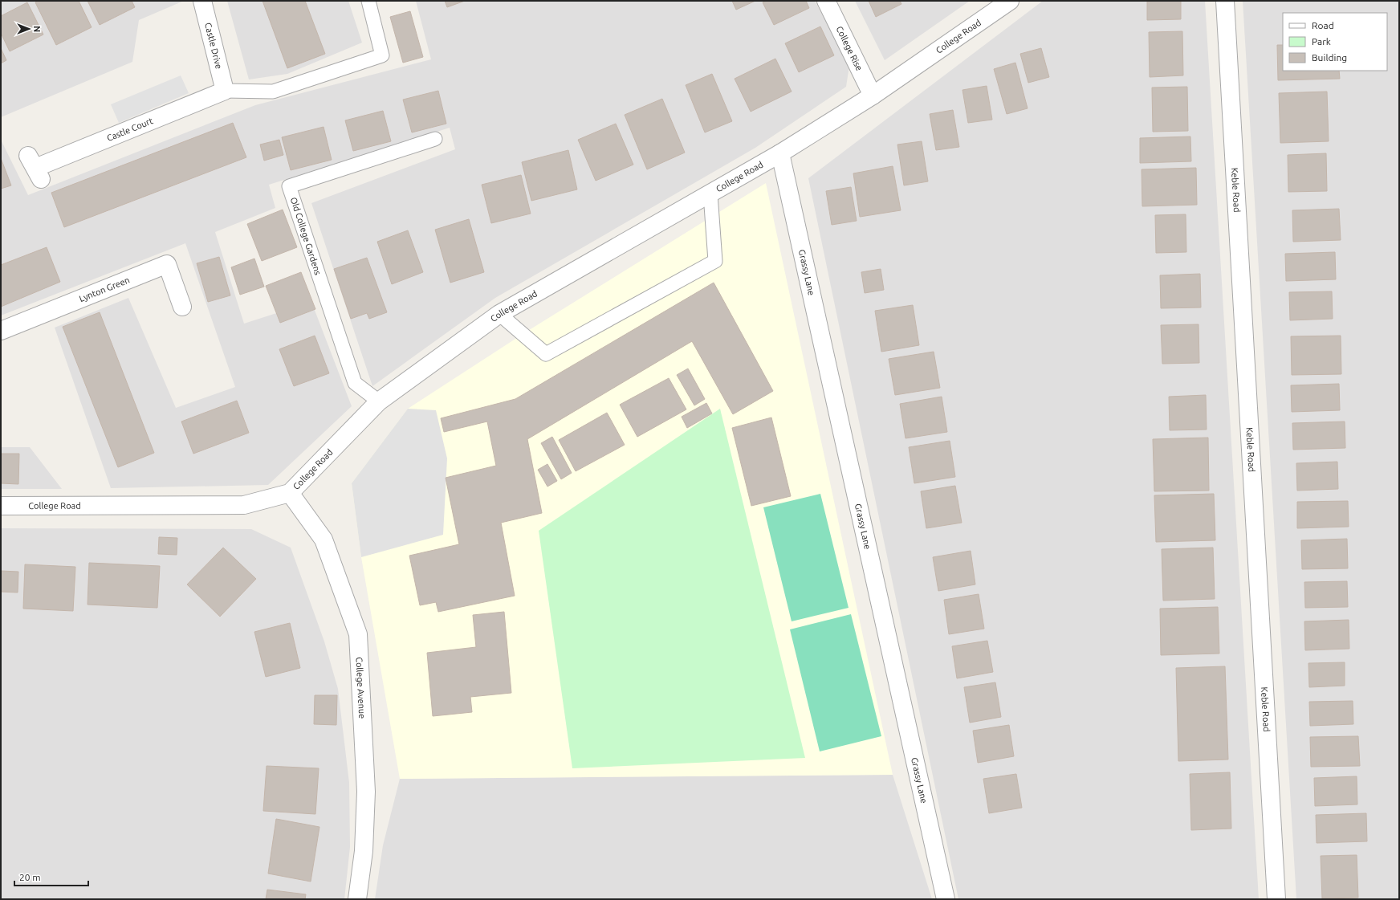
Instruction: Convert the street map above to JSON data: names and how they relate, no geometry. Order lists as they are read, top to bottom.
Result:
{
  "streets": {
    "street": [
      "College Road",
      "Castle Drive",
      "College Rise",
      "Castle Court",
      "Keble Road",
      "Grassy Lane",
      "Lynton Green",
      "College Avenue"
    ],
    "lane": ["Old College Gardens"]
  },
  "crossings": [
    ["College Road", "College Rise"],
    ["College Road", "Old College Gardens"],
    ["College Road", "Grassy Lane"],
    ["College Road", "College Avenue"],
    ["Castle Drive", "Castle Court"]
  ],
  "legend": ["Road", "Park", "Building"],
  "scale_bar": "20 m",
  "north": "right"
}
